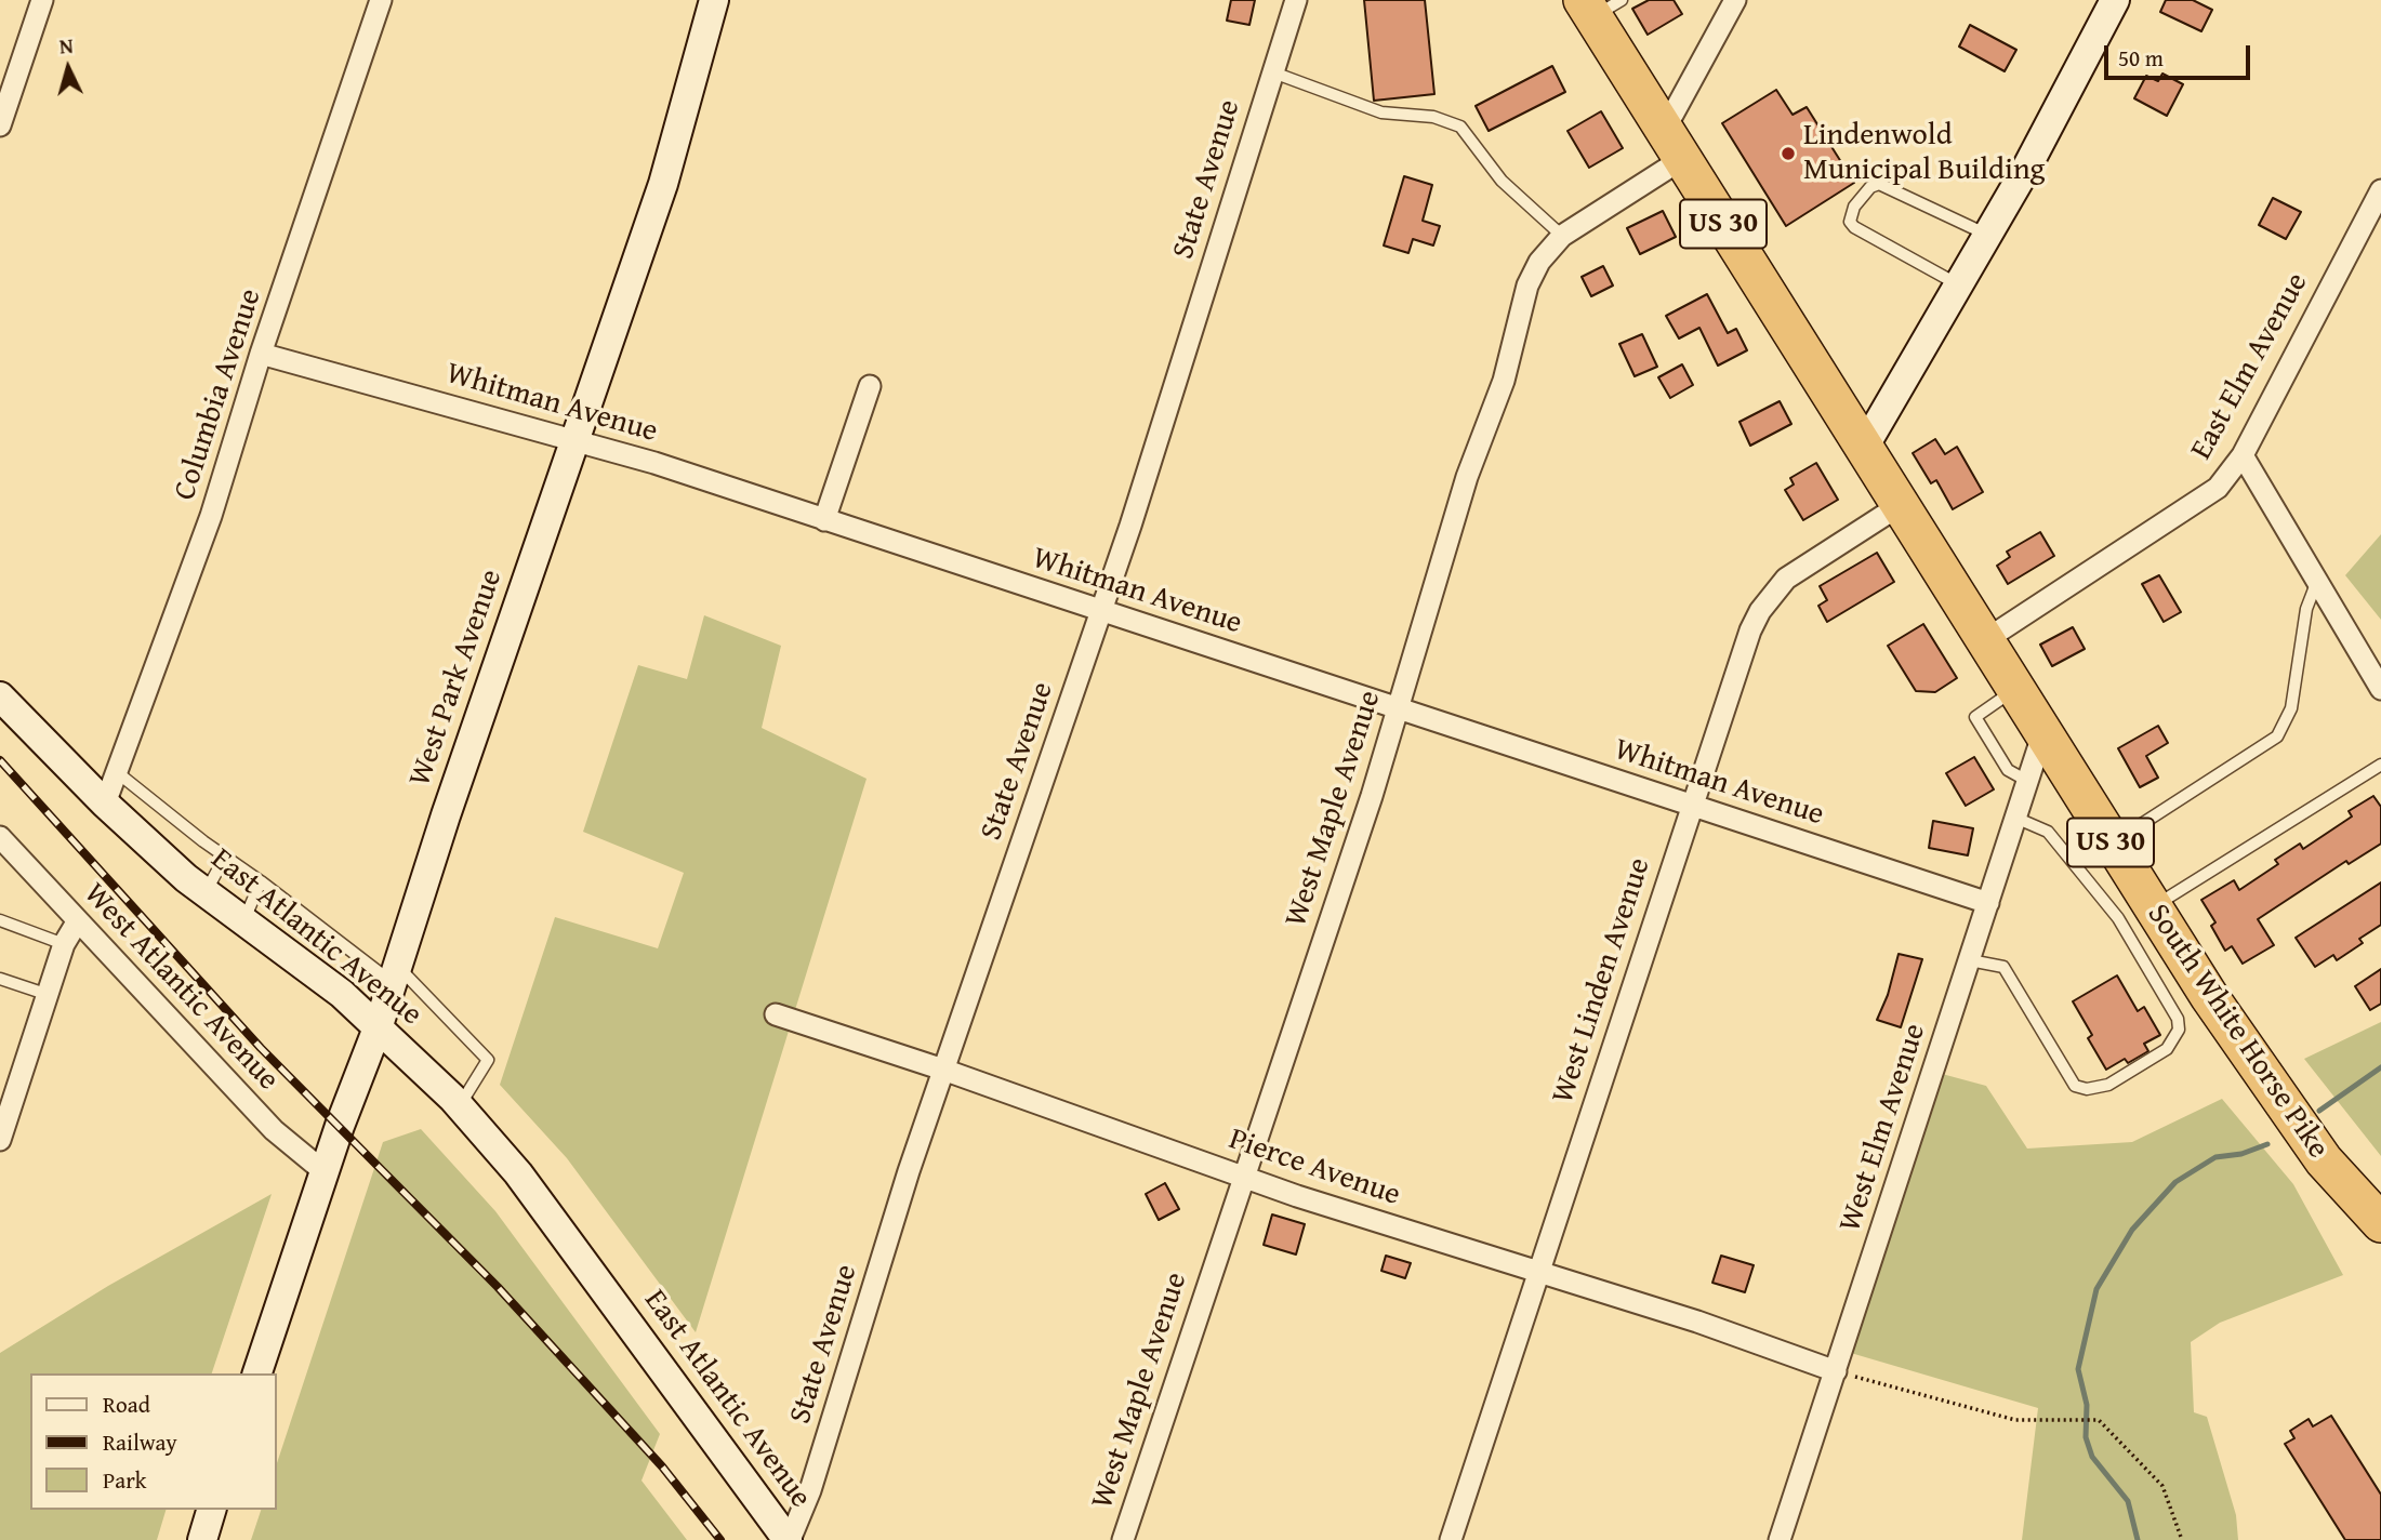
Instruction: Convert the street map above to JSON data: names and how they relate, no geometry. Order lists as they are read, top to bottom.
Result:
{
  "streets": {
    "highway": ["US 30", "South White Horse Pike"],
    "street": [
      "State Avenue",
      "East Elm Avenue",
      "Columbia Avenue",
      "Whitman Avenue",
      "West Park Avenue",
      "West Maple Avenue",
      "East Atlantic Avenue",
      "West Linden Avenue",
      "West Atlantic Avenue",
      "West Elm Avenue",
      "Pierce Avenue"
    ]
  },
  "crossings": [
    ["State Avenue", "Whitman Avenue"],
    ["State Avenue", "East Atlantic Avenue"],
    ["State Avenue", "Pierce Avenue"],
    ["US 30", "West Maple Avenue"],
    ["US 30", "South White Horse Pike"],
    ["East Elm Avenue", "South White Horse Pike"],
    ["Columbia Avenue", "Whitman Avenue"],
    ["Columbia Avenue", "East Atlantic Avenue"],
    ["Whitman Avenue", "West Park Avenue"],
    ["Whitman Avenue", "West Maple Avenue"],
    ["Whitman Avenue", "West Linden Avenue"],
    ["Whitman Avenue", "West Elm Avenue"],
    ["West Park Avenue", "East Atlantic Avenue"],
    ["West Park Avenue", "West Atlantic Avenue"],
    ["West Maple Avenue", "Pierce Avenue"],
    ["West Linden Avenue", "South White Horse Pike"],
    ["West Linden Avenue", "Pierce Avenue"],
    ["South White Horse Pike", "West Elm Avenue"],
    ["West Elm Avenue", "Pierce Avenue"]
  ],
  "places": ["Lindenwold Municipal Building"],
  "legend": ["Road", "Railway", "Park"],
  "scale_bar": "50 m",
  "north": "top"
}
